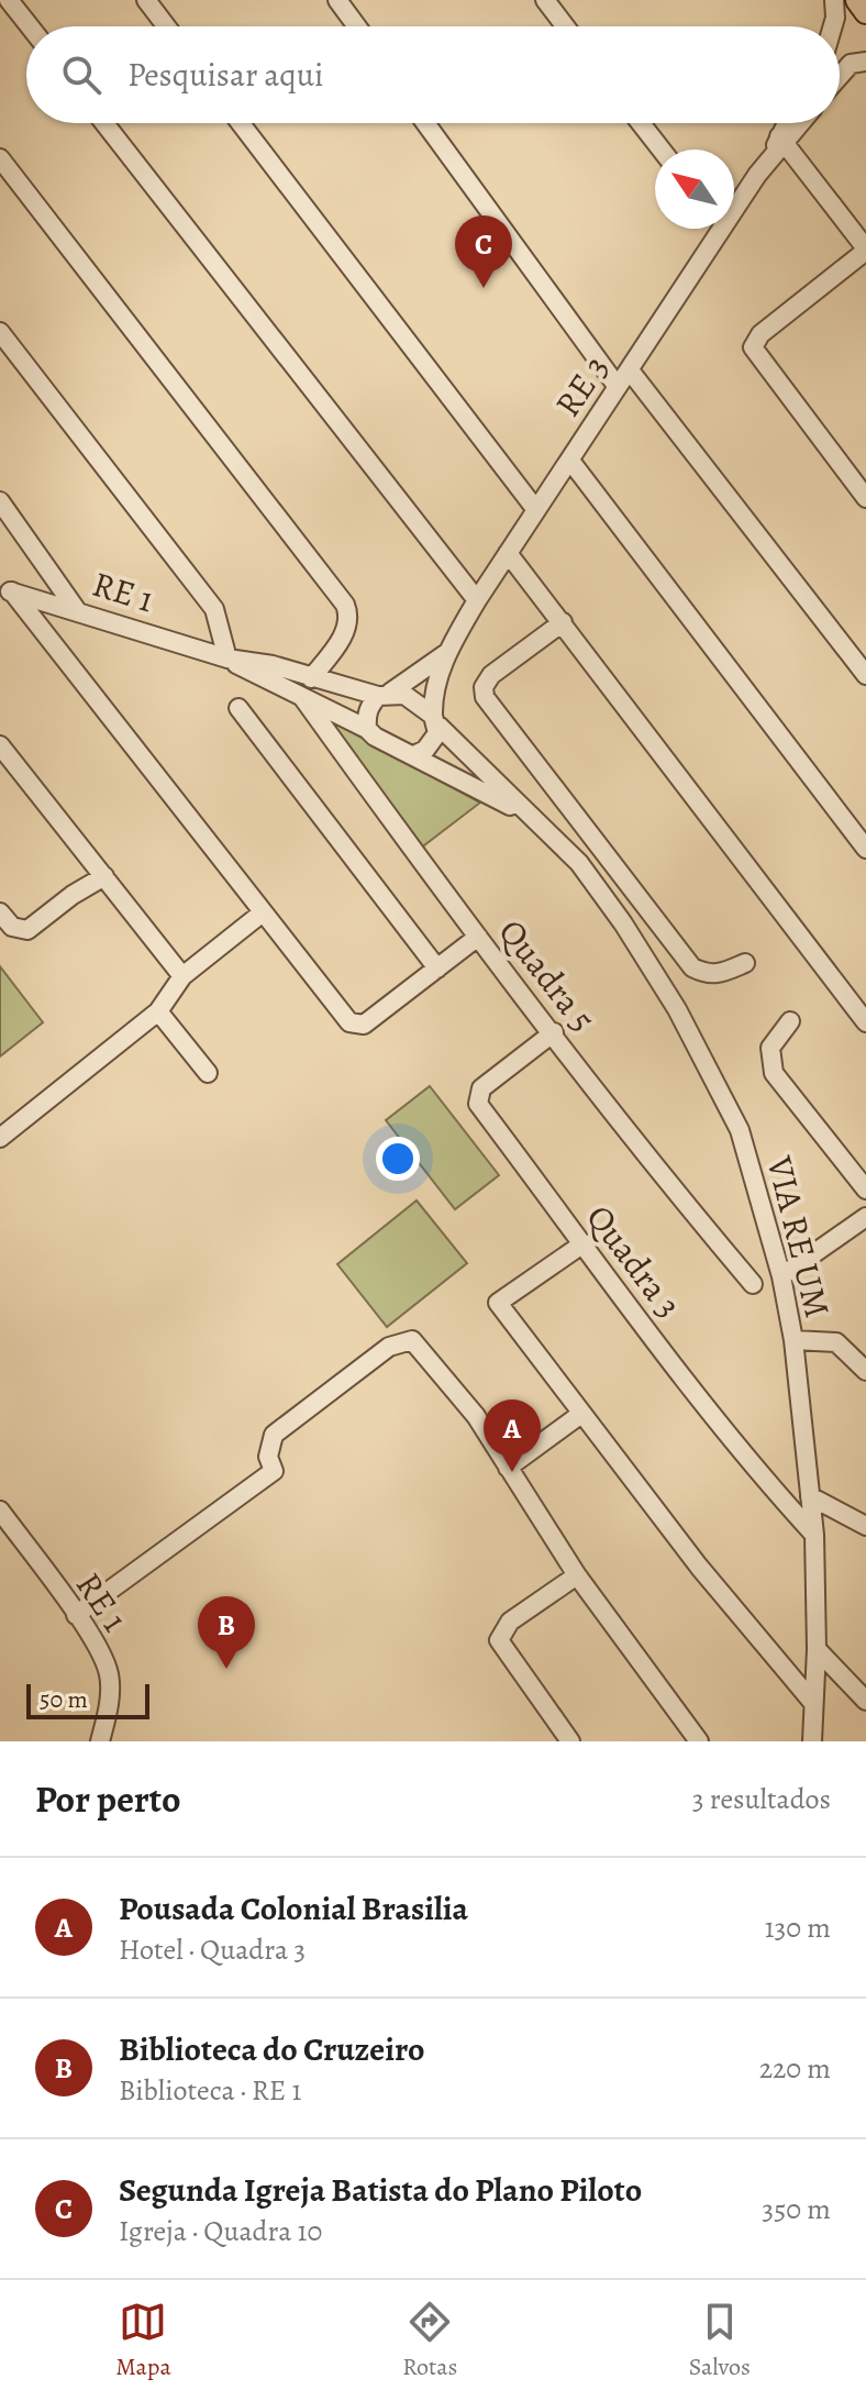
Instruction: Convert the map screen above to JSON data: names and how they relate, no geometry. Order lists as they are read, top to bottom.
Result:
{
  "streets": {
    "street": [
      "RE 3",
      "RE 1",
      "Quadra 5",
      "VIA RE UM",
      "Quadra 3"
    ]
  },
  "crossings": [
    ["RE 3", "RE 1"],
    ["RE 3", "VIA RE UM"],
    ["RE 1", "Quadra 5"],
    ["RE 1", "VIA RE UM"],
    ["Quadra 5", "Quadra 3"],
    ["VIA RE UM", "Quadra 3"]
  ],
  "scale_bar": "50 m",
  "north": "top left",
  "page": {
    "search": "Pesquisar aqui",
    "pins": ["C", "A", "B"],
    "scale": "50 m",
    "heading": ["Por perto", "3 resultados"],
    "list": [
      {
        "mark": "A",
        "name": "Pousada Colonial Brasilia",
        "note": "Hotel · Quadra 3",
        "value": "130 m"
      },
      {
        "mark": "B",
        "name": "Biblioteca do Cruzeiro",
        "note": "Biblioteca · RE 1",
        "value": "220 m"
      },
      {
        "mark": "C",
        "name": "Segunda Igreja Batista do Plano Piloto",
        "note": "Igreja · Quadra 10",
        "value": "350 m"
      }
    ],
    "nav": ["Mapa", "Rotas", "Salvos"]
  }
}
